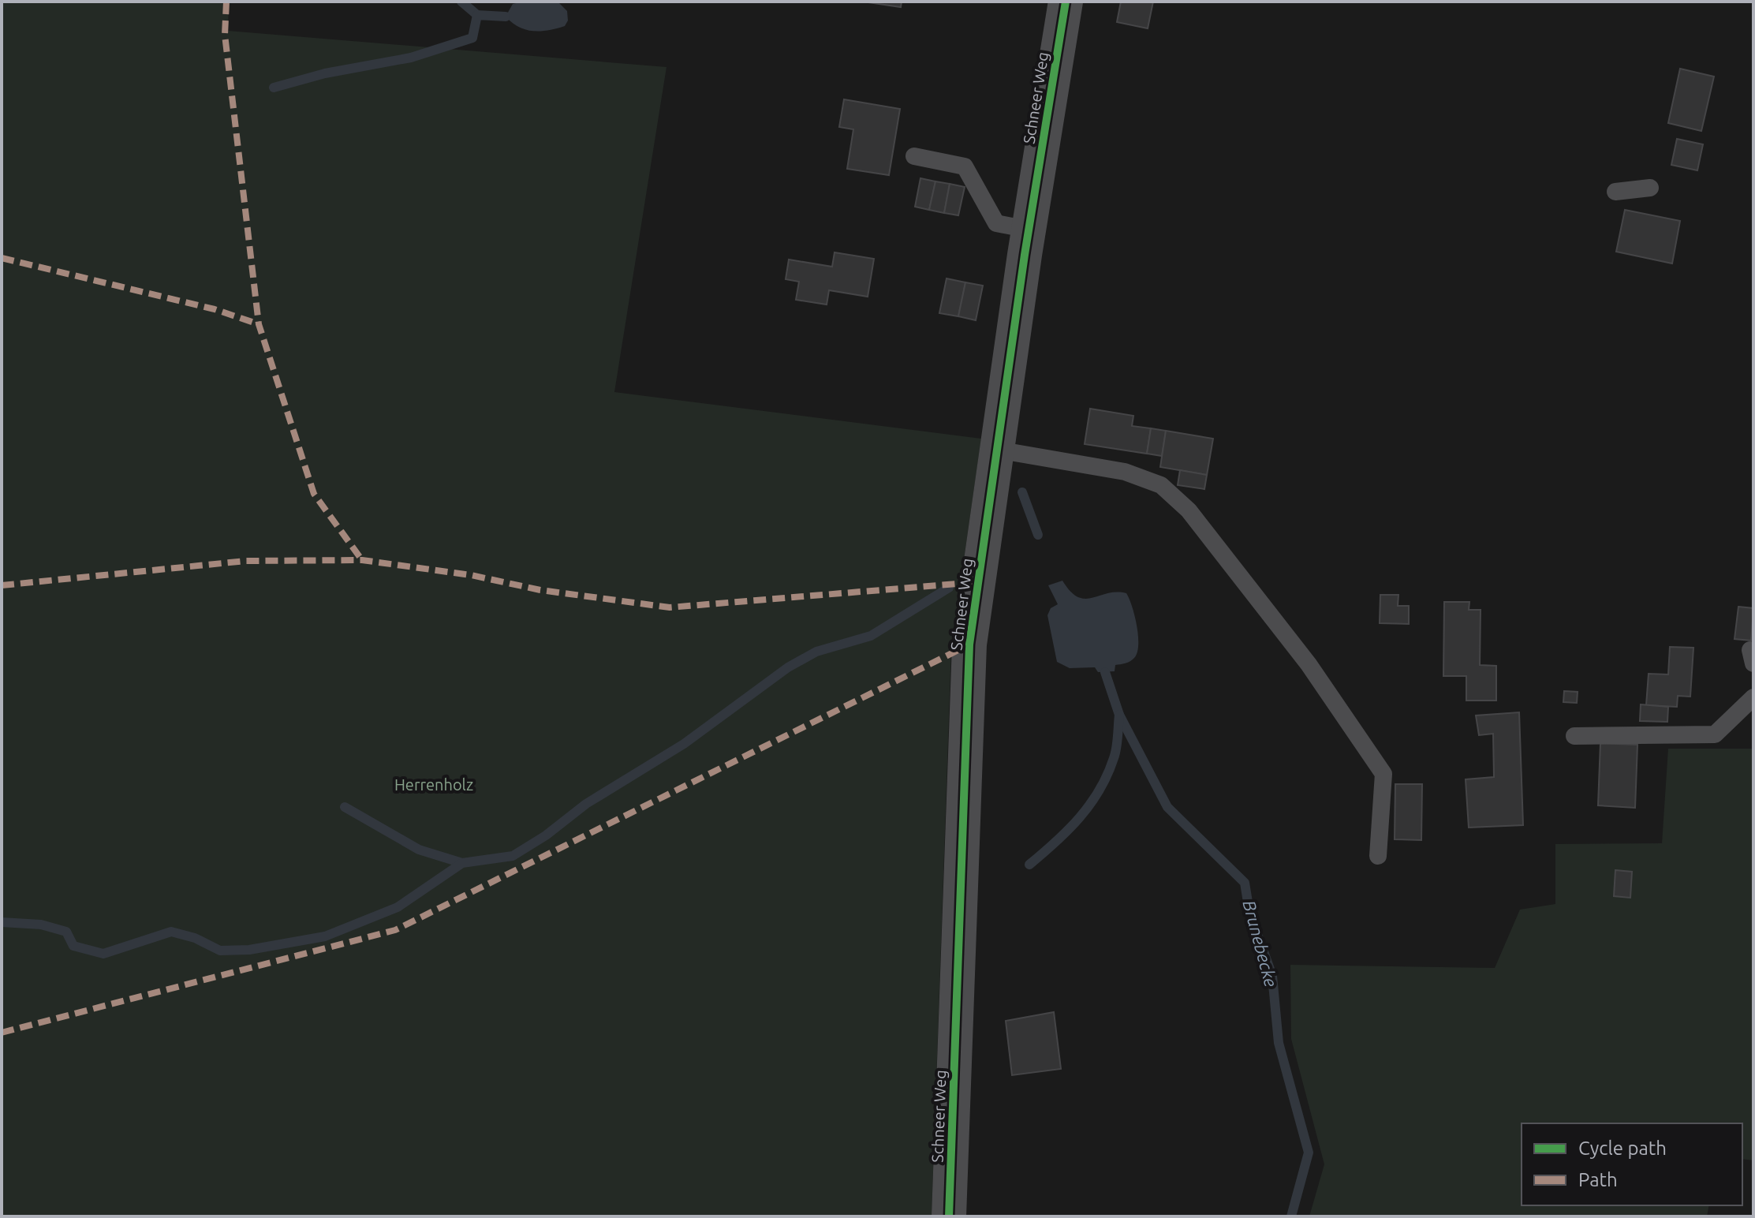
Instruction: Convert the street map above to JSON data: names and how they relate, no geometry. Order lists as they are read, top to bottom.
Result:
{
  "streets": {
    "street": ["Schneer Weg"]
  },
  "water": ["Brunebecke"],
  "parks": ["Herrenholz"],
  "legend": ["Cycle path", "Path"]
}
